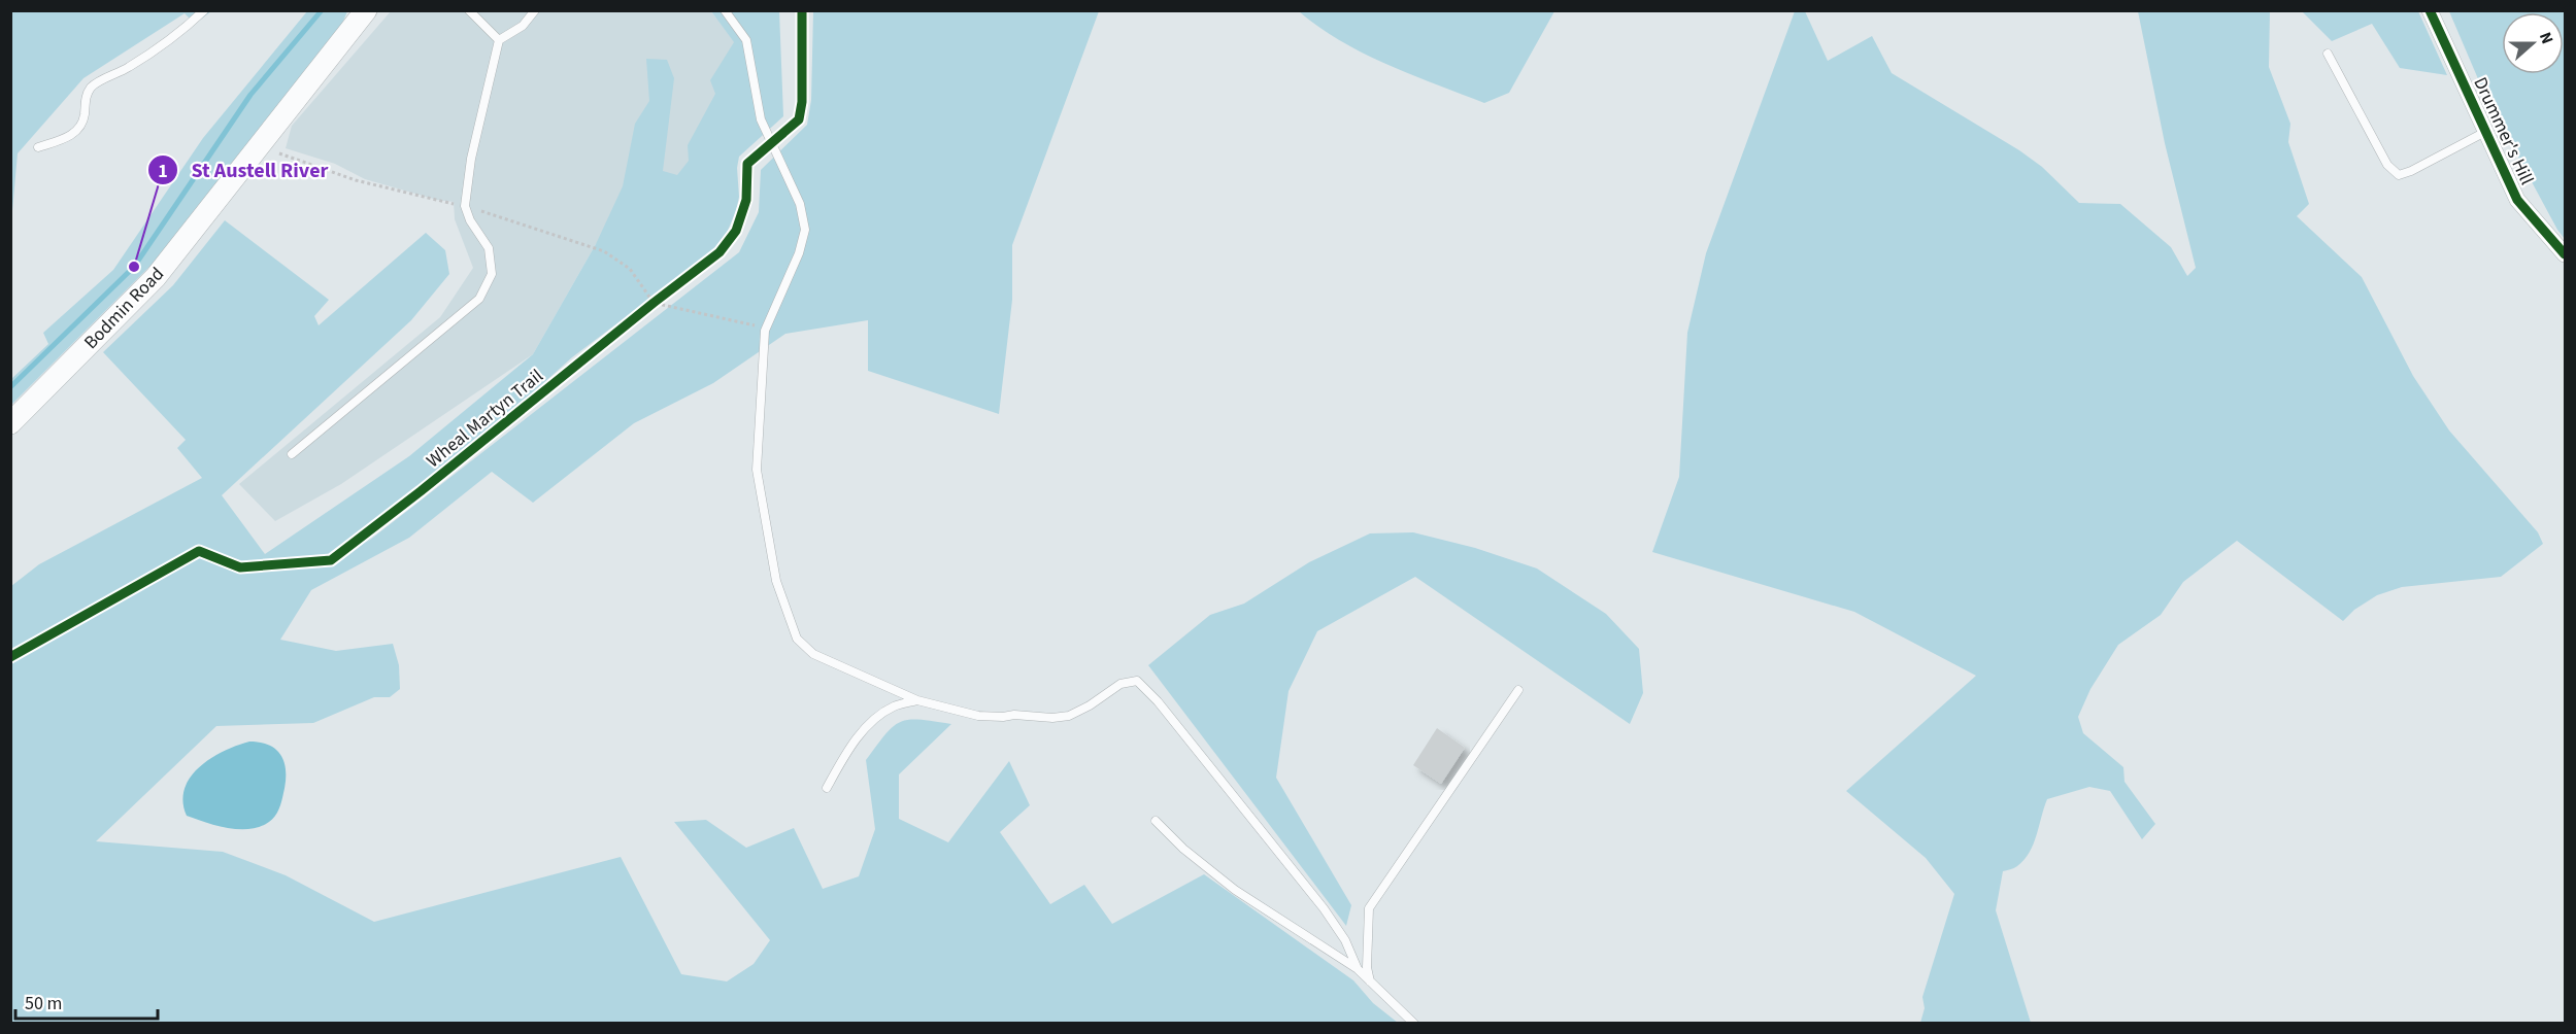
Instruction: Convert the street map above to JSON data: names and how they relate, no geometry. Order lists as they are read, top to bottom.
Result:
{
  "streets": {
    "main road": ["Bodmin Road"],
    "street": ["Drummer's Hill"],
    "cycle path": ["Wheal Martyn Trail"]
  },
  "places": ["St Austell River"],
  "scale_bar": "50 m",
  "north": "right"
}
